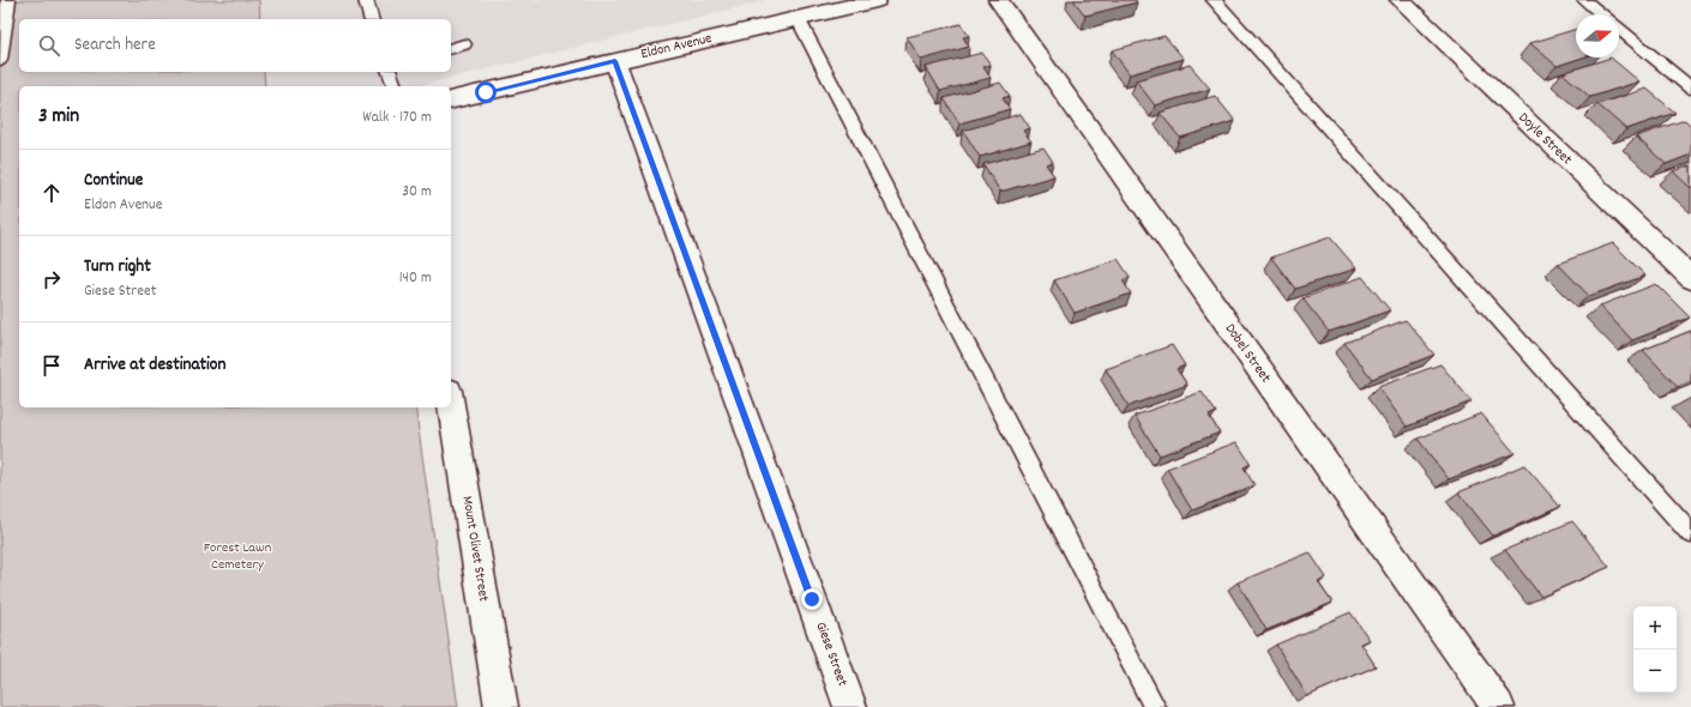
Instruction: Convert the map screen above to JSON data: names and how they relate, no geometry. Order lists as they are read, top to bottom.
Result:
{
  "streets": {
    "street": [
      "Eldon Avenue",
      "Doyle Street",
      "Dobel Street",
      "Mount Olivet Street",
      "Giese Street"
    ]
  },
  "crossings": [
    ["Eldon Avenue", "Giese Street"]
  ],
  "parks": ["Forest Lawn Cemetery"],
  "north": "right",
  "page": {
    "search": "Search here",
    "heading": ["3 min", "Walk · 170 m"],
    "list": [
      ["Continue", "Eldon Avenue", "30 m"],
      ["Turn right", "Giese Street", "140 m"],
      "Arrive at destination"
    ],
    "map_buttons": ["+", "−"]
  }
}
